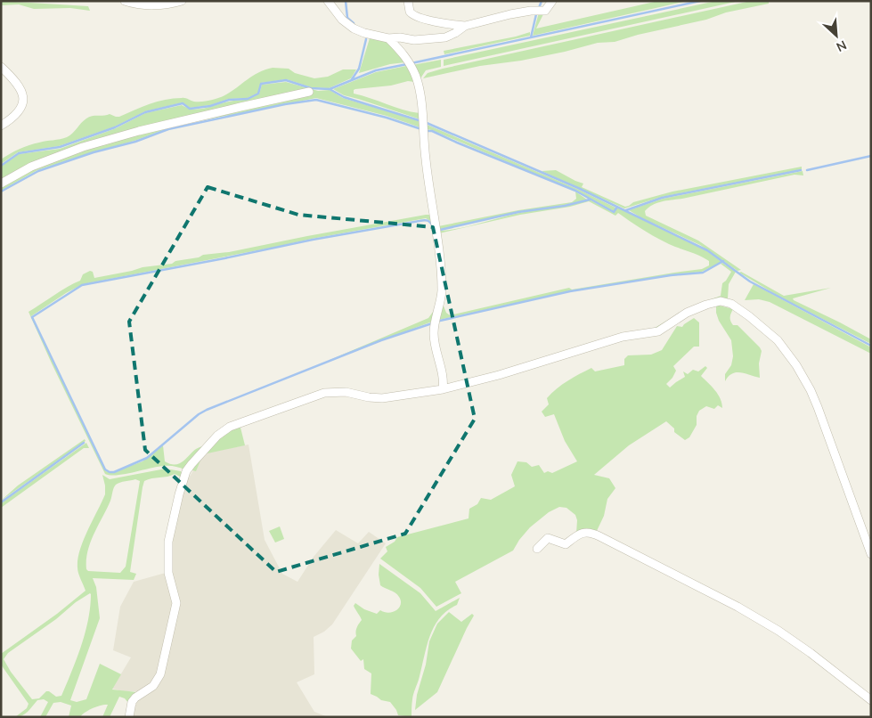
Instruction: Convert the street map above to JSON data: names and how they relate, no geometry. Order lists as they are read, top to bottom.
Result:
{
  "north": "bottom right"
}
